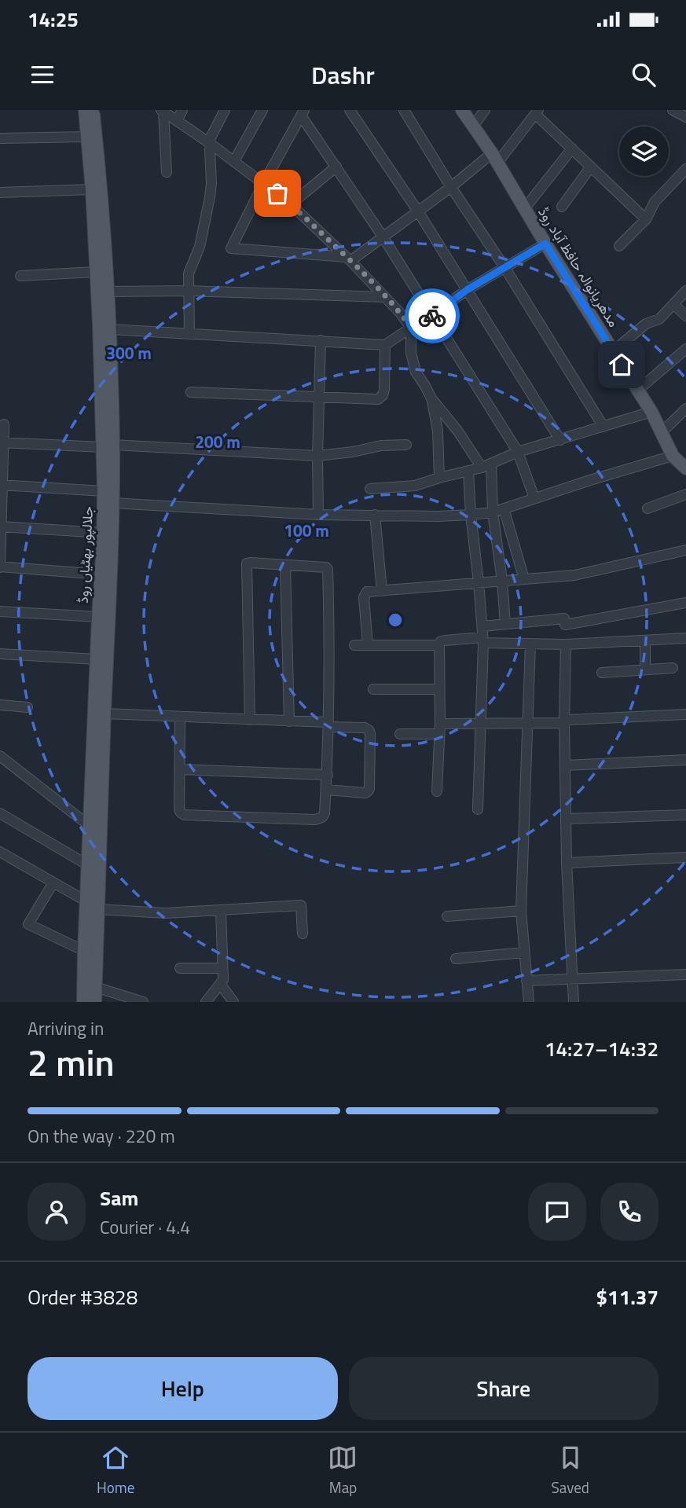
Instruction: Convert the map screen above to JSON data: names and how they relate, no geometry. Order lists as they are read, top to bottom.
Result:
{
  "streets": {
    "main road": ["مدھریانوالہ حافظ آباد روڈ", "جلالپور بھٹیاں روڈ"]
  },
  "page": {
    "status": "14:25",
    "header": "Dashr",
    "heading": ["2 min", "Arriving in", "14:27–14:32"],
    "panel": [
      "Sam",
      "Courier · 4.4",
      "Order #3828",
      "$11.37"
    ],
    "bar": "On the way · 220 m",
    "buttons": ["Help", "Share"],
    "tabs": ["Home", "Map", "Saved"]
  },
  "rings": ["300 m", "200 m", "100 m"]
}
